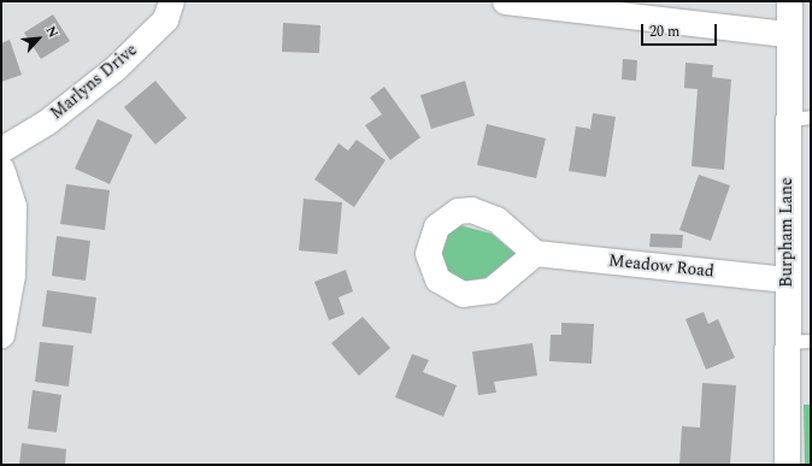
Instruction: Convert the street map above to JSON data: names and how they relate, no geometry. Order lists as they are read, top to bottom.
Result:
{
  "streets": {
    "street": ["Marlyns Drive", "Burpham Lane", "Meadow Road"]
  },
  "crossings": [
    ["Burpham Lane", "Meadow Road"]
  ],
  "scale_bar": "20 m",
  "north": "top right"
}
